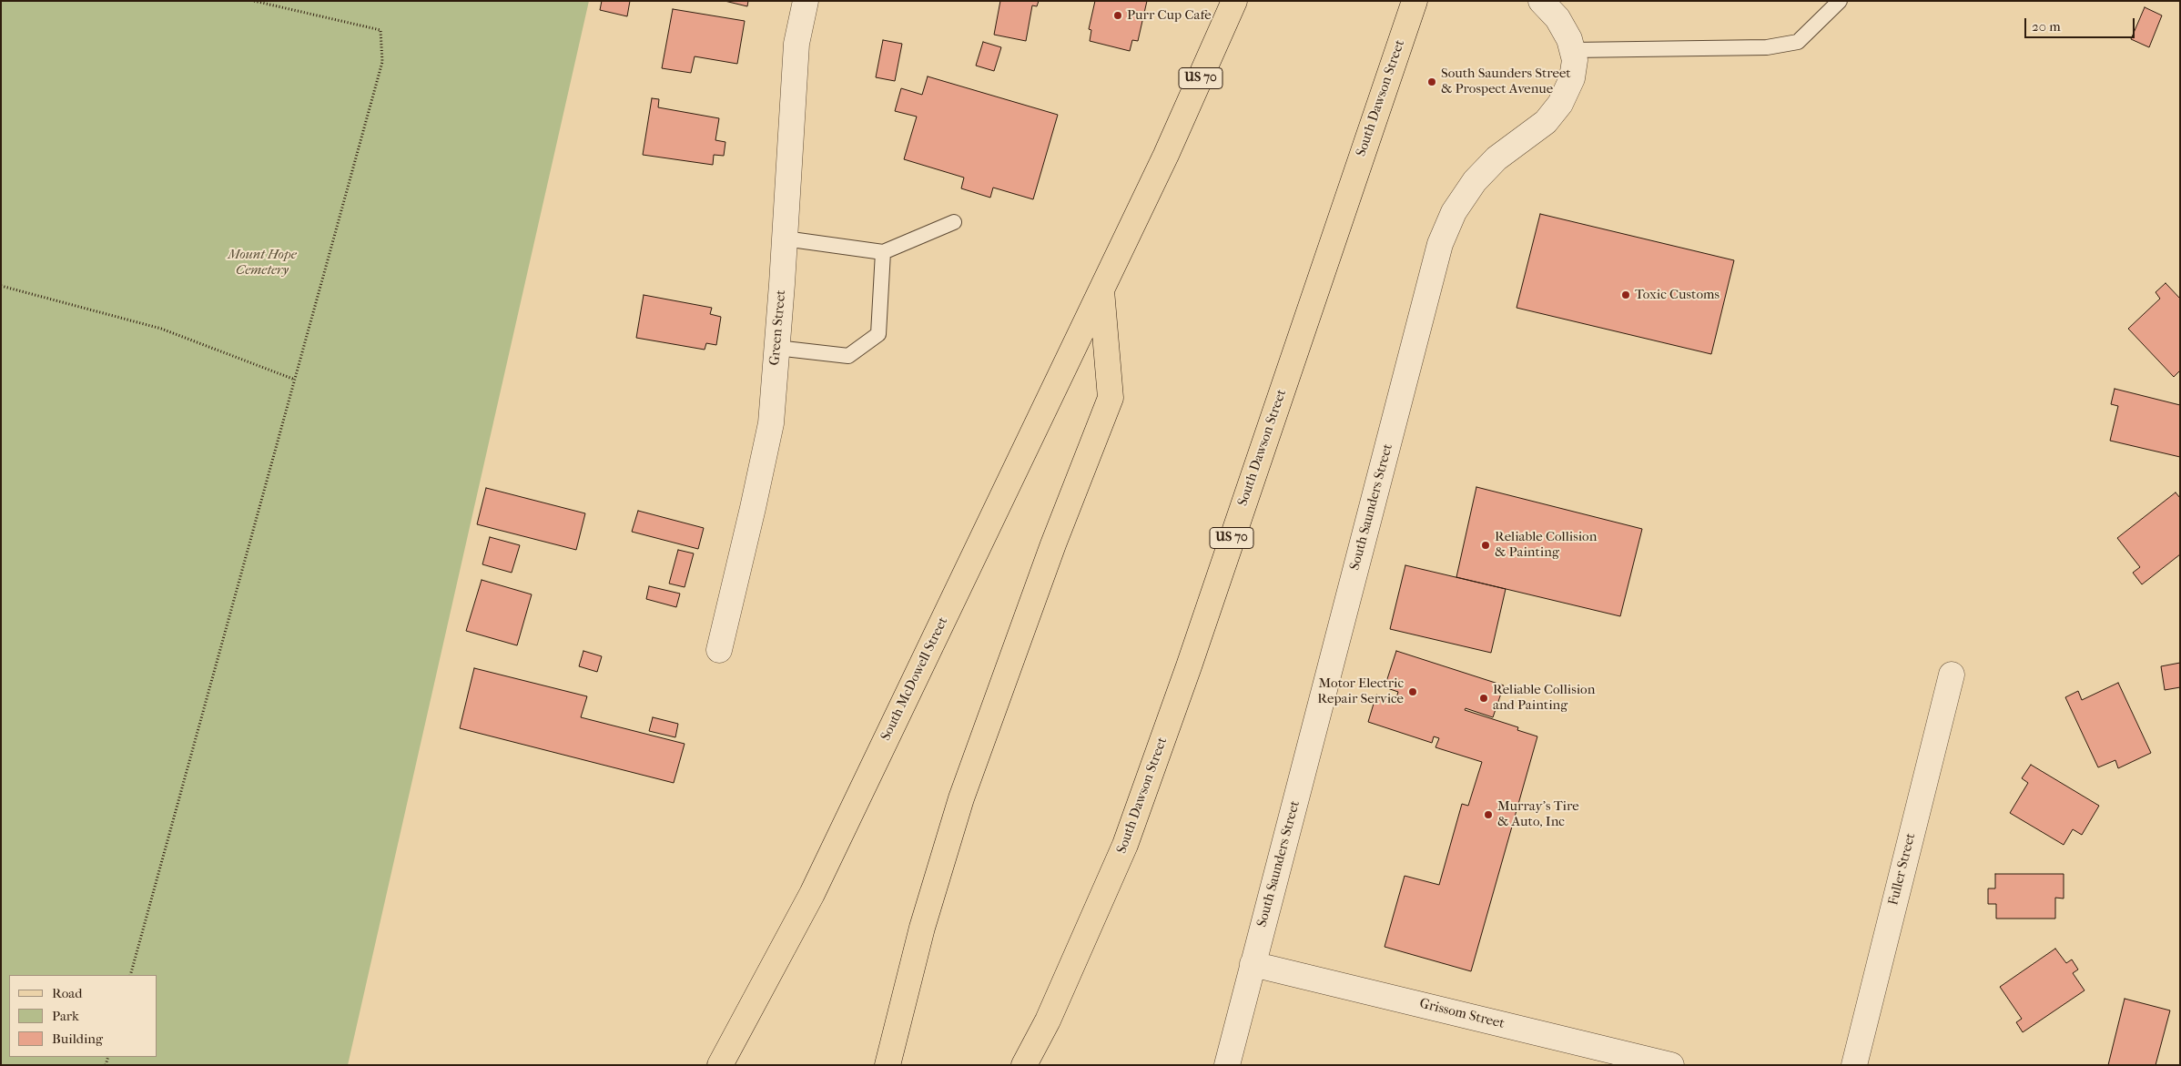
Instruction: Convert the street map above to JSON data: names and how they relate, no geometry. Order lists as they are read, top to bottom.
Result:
{
  "streets": {
    "main road": ["US 70", "South Dawson Street", "South McDowell Street"],
    "street": [
      "Green Street",
      "South Saunders Street",
      "Fuller Street",
      "Grissom Street"
    ]
  },
  "crossings": [
    ["US 70", "South McDowell Street"],
    ["South Saunders Street", "Grissom Street"]
  ],
  "parks": ["Mount Hope Cemetery"],
  "places": [
    "Purr Cup Cafe",
    "South Saunders Street & Prospect Avenue",
    "Toxic Customs",
    "Reliable Collision & Painting",
    "Motor Electric Repair Service",
    "Reliable Collision and Painting",
    "Murray's Tire & Auto, Inc"
  ],
  "legend": ["Road", "Park", "Building"],
  "scale_bar": "20 m"
}
